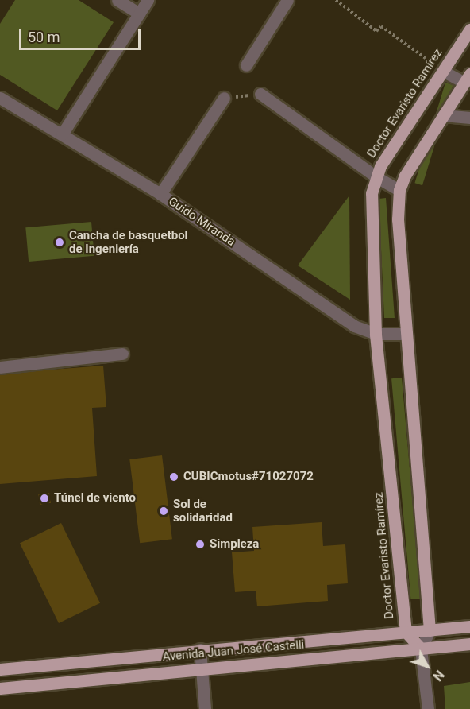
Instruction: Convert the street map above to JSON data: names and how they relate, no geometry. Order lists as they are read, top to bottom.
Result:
{
  "streets": {
    "main road": ["Doctor Evaristo Ramírez", "Avenida Juan José Castelli"],
    "street": ["Guido Miranda"]
  },
  "crossings": [
    ["Doctor Evaristo Ramírez", "Guido Miranda"],
    ["Doctor Evaristo Ramírez", "Avenida Juan José Castelli"]
  ],
  "places": [
    "Cancha de basquetbol de Ingeniería",
    "CUBICmotus#71027072",
    "Túnel de viento",
    "Sol de solidaridad",
    "Simpleza"
  ],
  "scale_bar": "50 m",
  "north": "bottom right"
}
